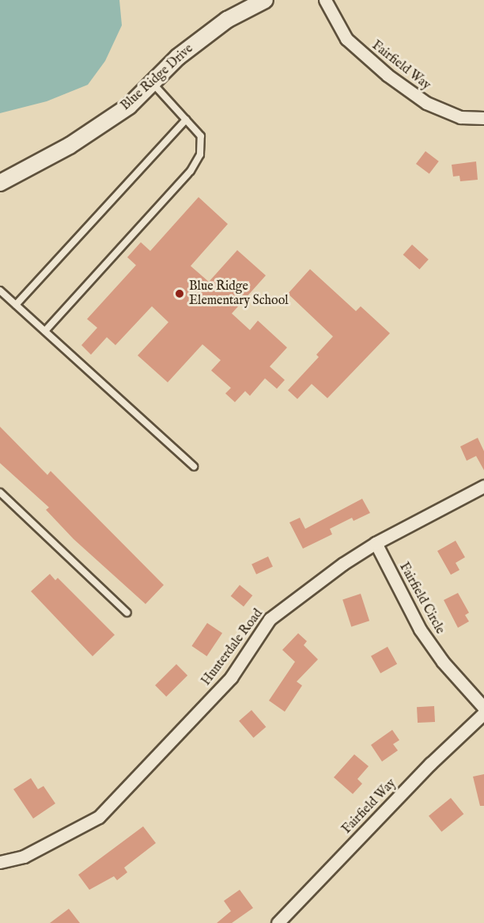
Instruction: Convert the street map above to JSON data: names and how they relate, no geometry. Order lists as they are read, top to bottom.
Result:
{
  "streets": {
    "street": [
      "Fairfield Way",
      "Blue Ridge Drive",
      "Fairfield Circle",
      "Hunterdale Road"
    ]
  },
  "crossings": [
    ["Fairfield Circle", "Hunterdale Road"]
  ],
  "places": ["Blue Ridge Elementary School"]
}
